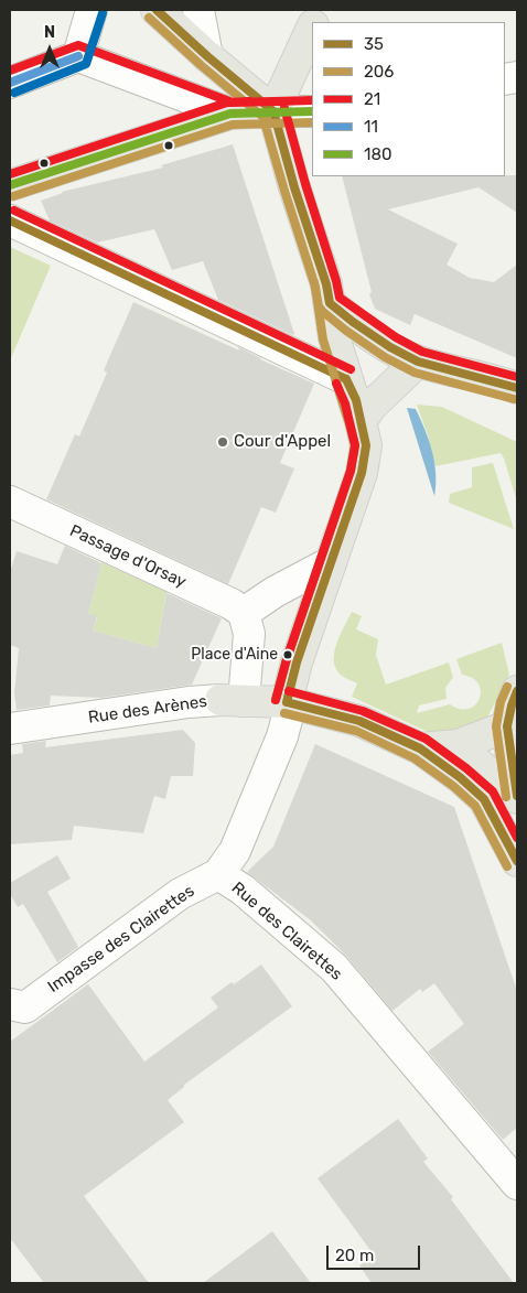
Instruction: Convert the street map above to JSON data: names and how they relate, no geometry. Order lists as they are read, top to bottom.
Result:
{
  "streets": {
    "main road": ["Rue des Arènes"],
    "street": ["Passage d'Orsay", "Rue des Clairettes", "Impasse des Clairettes"]
  },
  "crossings": [
    ["Rue des Arènes", "Rue des Clairettes"],
    ["Rue des Clairettes", "Impasse des Clairettes"]
  ],
  "places": ["Cour d'Appel", "Place d'Aine"],
  "lines": [
    "transit line 35",
    "transit line 206",
    "transit line 21",
    "transit line 11",
    "transit line 180"
  ],
  "legend": [
    "35",
    "206",
    "21",
    "11",
    "180"
  ],
  "scale_bar": "20 m",
  "north": "top"
}
